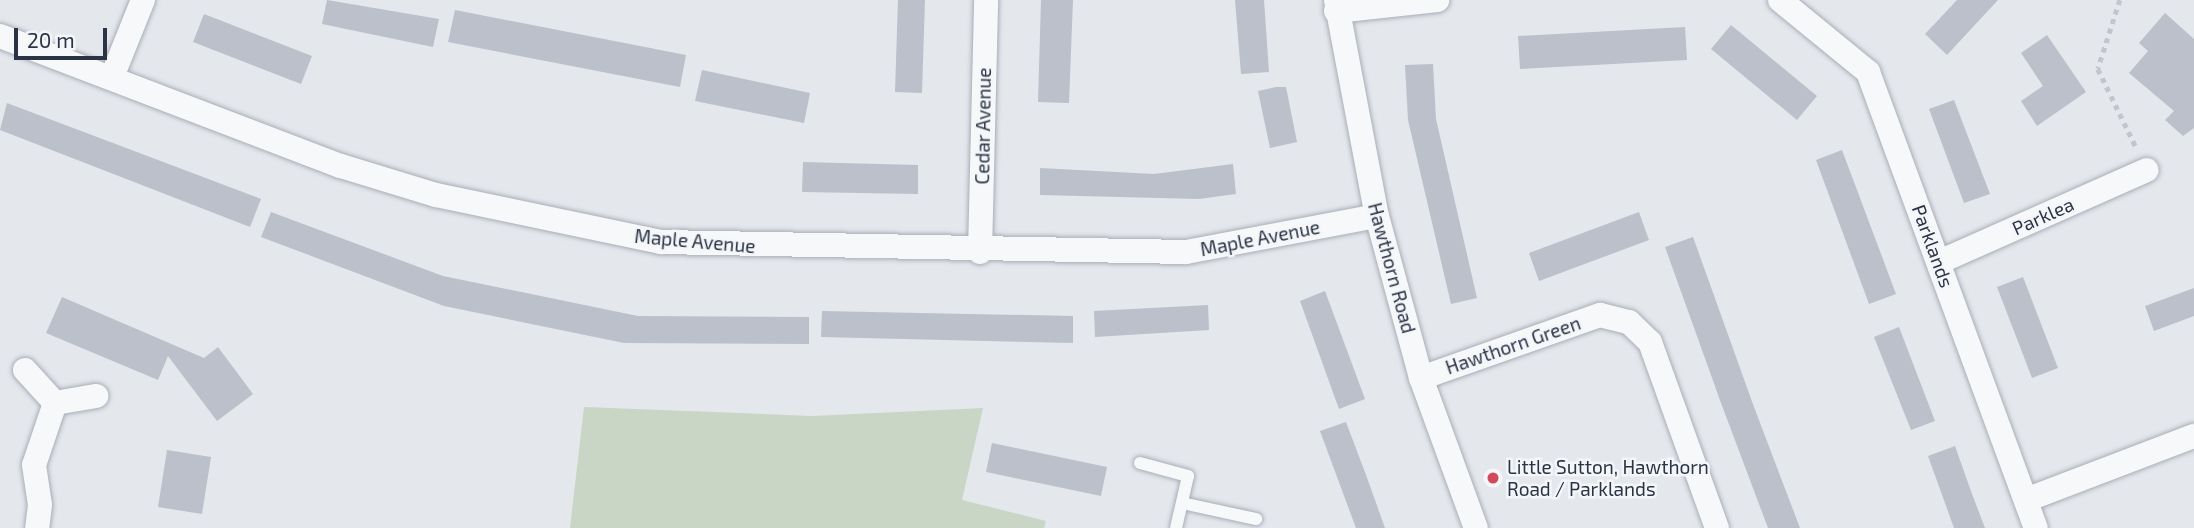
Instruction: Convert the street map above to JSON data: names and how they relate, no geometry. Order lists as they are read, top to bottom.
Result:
{
  "streets": {
    "street": [
      "Cedar Avenue",
      "Parklea",
      "Maple Avenue",
      "Parklands",
      "Hawthorn Road",
      "Hawthorn Green"
    ]
  },
  "crossings": [
    ["Cedar Avenue", "Maple Avenue"],
    ["Parklea", "Parklands"],
    ["Maple Avenue", "Hawthorn Road"],
    ["Hawthorn Road", "Hawthorn Green"]
  ],
  "places": ["Little Sutton, Hawthorn Road / Parklands"],
  "scale_bar": "20 m"
}
